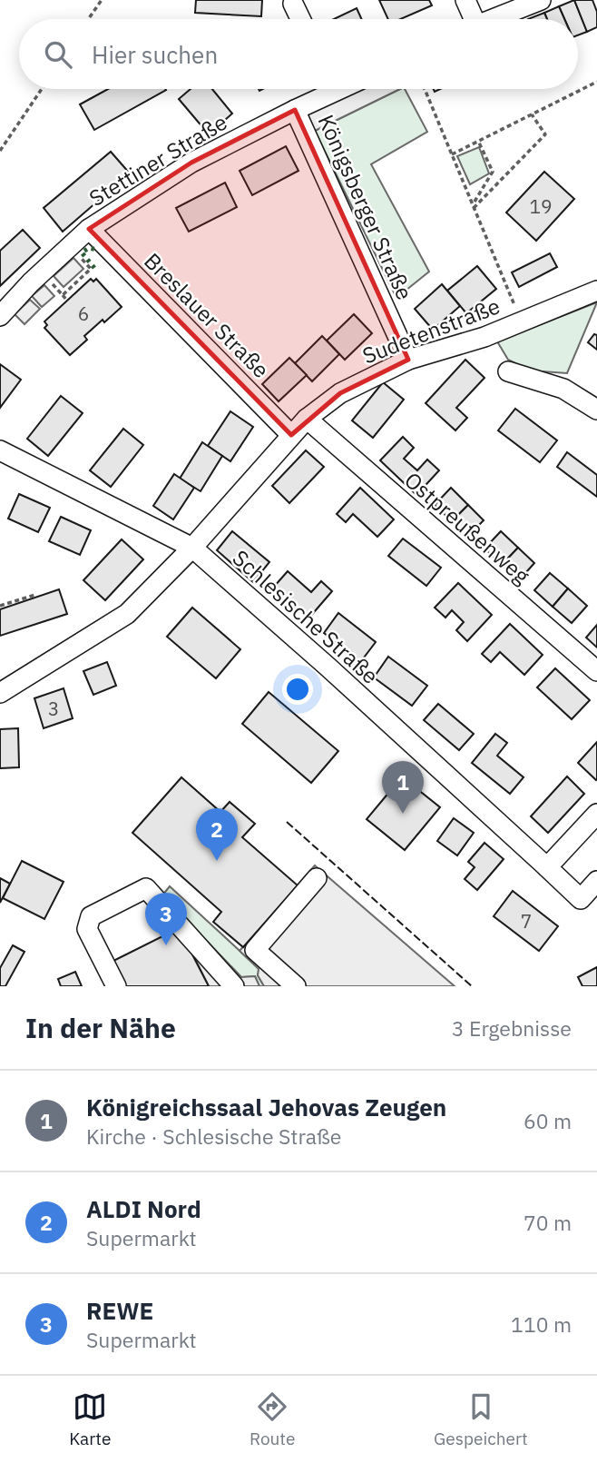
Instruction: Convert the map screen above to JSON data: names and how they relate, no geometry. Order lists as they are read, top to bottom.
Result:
{
  "streets": {
    "street": [
      "Stettiner Straße",
      "Königsberger Straße",
      "Breslauer Straße",
      "Sudetenstraße",
      "Ostpreußenweg",
      "Schlesische Straße"
    ]
  },
  "crossings": [
    ["Stettiner Straße", "Königsberger Straße"],
    ["Stettiner Straße", "Breslauer Straße"],
    ["Königsberger Straße", "Sudetenstraße"],
    ["Breslauer Straße", "Sudetenstraße"],
    ["Sudetenstraße", "Ostpreußenweg"],
    ["Sudetenstraße", "Schlesische Straße"]
  ],
  "house_numbers": [
    "19",
    "6",
    "3",
    "7"
  ],
  "page": {
    "search": "Hier suchen",
    "pins": ["1", "2", "3"],
    "heading": ["In der Nähe", "3 Ergebnisse"],
    "list": [
      {
        "mark": "1",
        "name": "Königreichssaal Jehovas Zeugen",
        "note": "Kirche · Schlesische Straße",
        "value": "60 m"
      },
      {
        "mark": "2",
        "name": "ALDI Nord",
        "note": "Supermarkt",
        "value": "70 m"
      },
      {
        "mark": "3",
        "name": "REWE",
        "note": "Supermarkt",
        "value": "110 m"
      }
    ],
    "nav": ["Karte", "Route", "Gespeichert"]
  }
}
